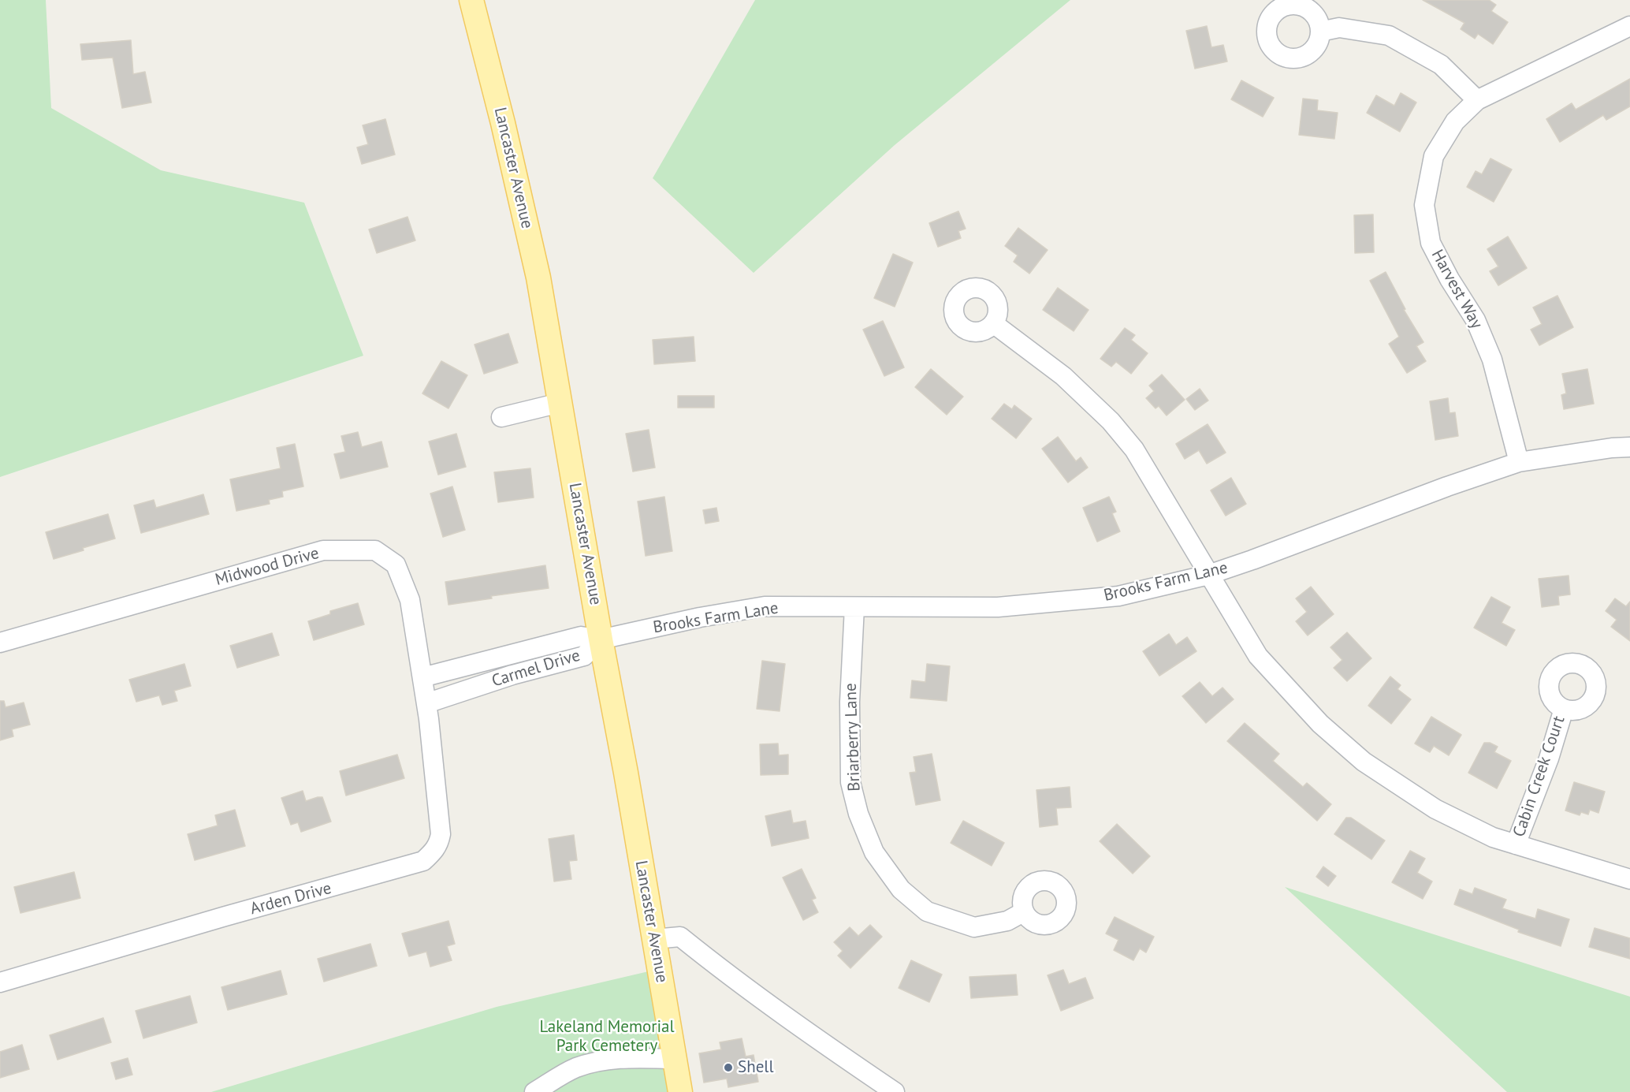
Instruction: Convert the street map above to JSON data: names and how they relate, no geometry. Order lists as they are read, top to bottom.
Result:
{
  "streets": {
    "main road": ["Lancaster Avenue"],
    "street": [
      "Harvest Way",
      "Midwood Drive",
      "Brooks Farm Lane",
      "Carmel Drive",
      "Briarberry Lane",
      "Cabin Creek Court",
      "Arden Drive"
    ]
  },
  "crossings": [
    ["Lancaster Avenue", "Brooks Farm Lane"],
    ["Lancaster Avenue", "Carmel Drive"],
    ["Harvest Way", "Brooks Farm Lane"],
    ["Midwood Drive", "Carmel Drive"],
    ["Midwood Drive", "Arden Drive"],
    ["Brooks Farm Lane", "Carmel Drive"],
    ["Brooks Farm Lane", "Briarberry Lane"],
    ["Carmel Drive", "Arden Drive"]
  ],
  "parks": ["Lakeland Memorial Park Cemetery"],
  "places": ["Shell"]
}
